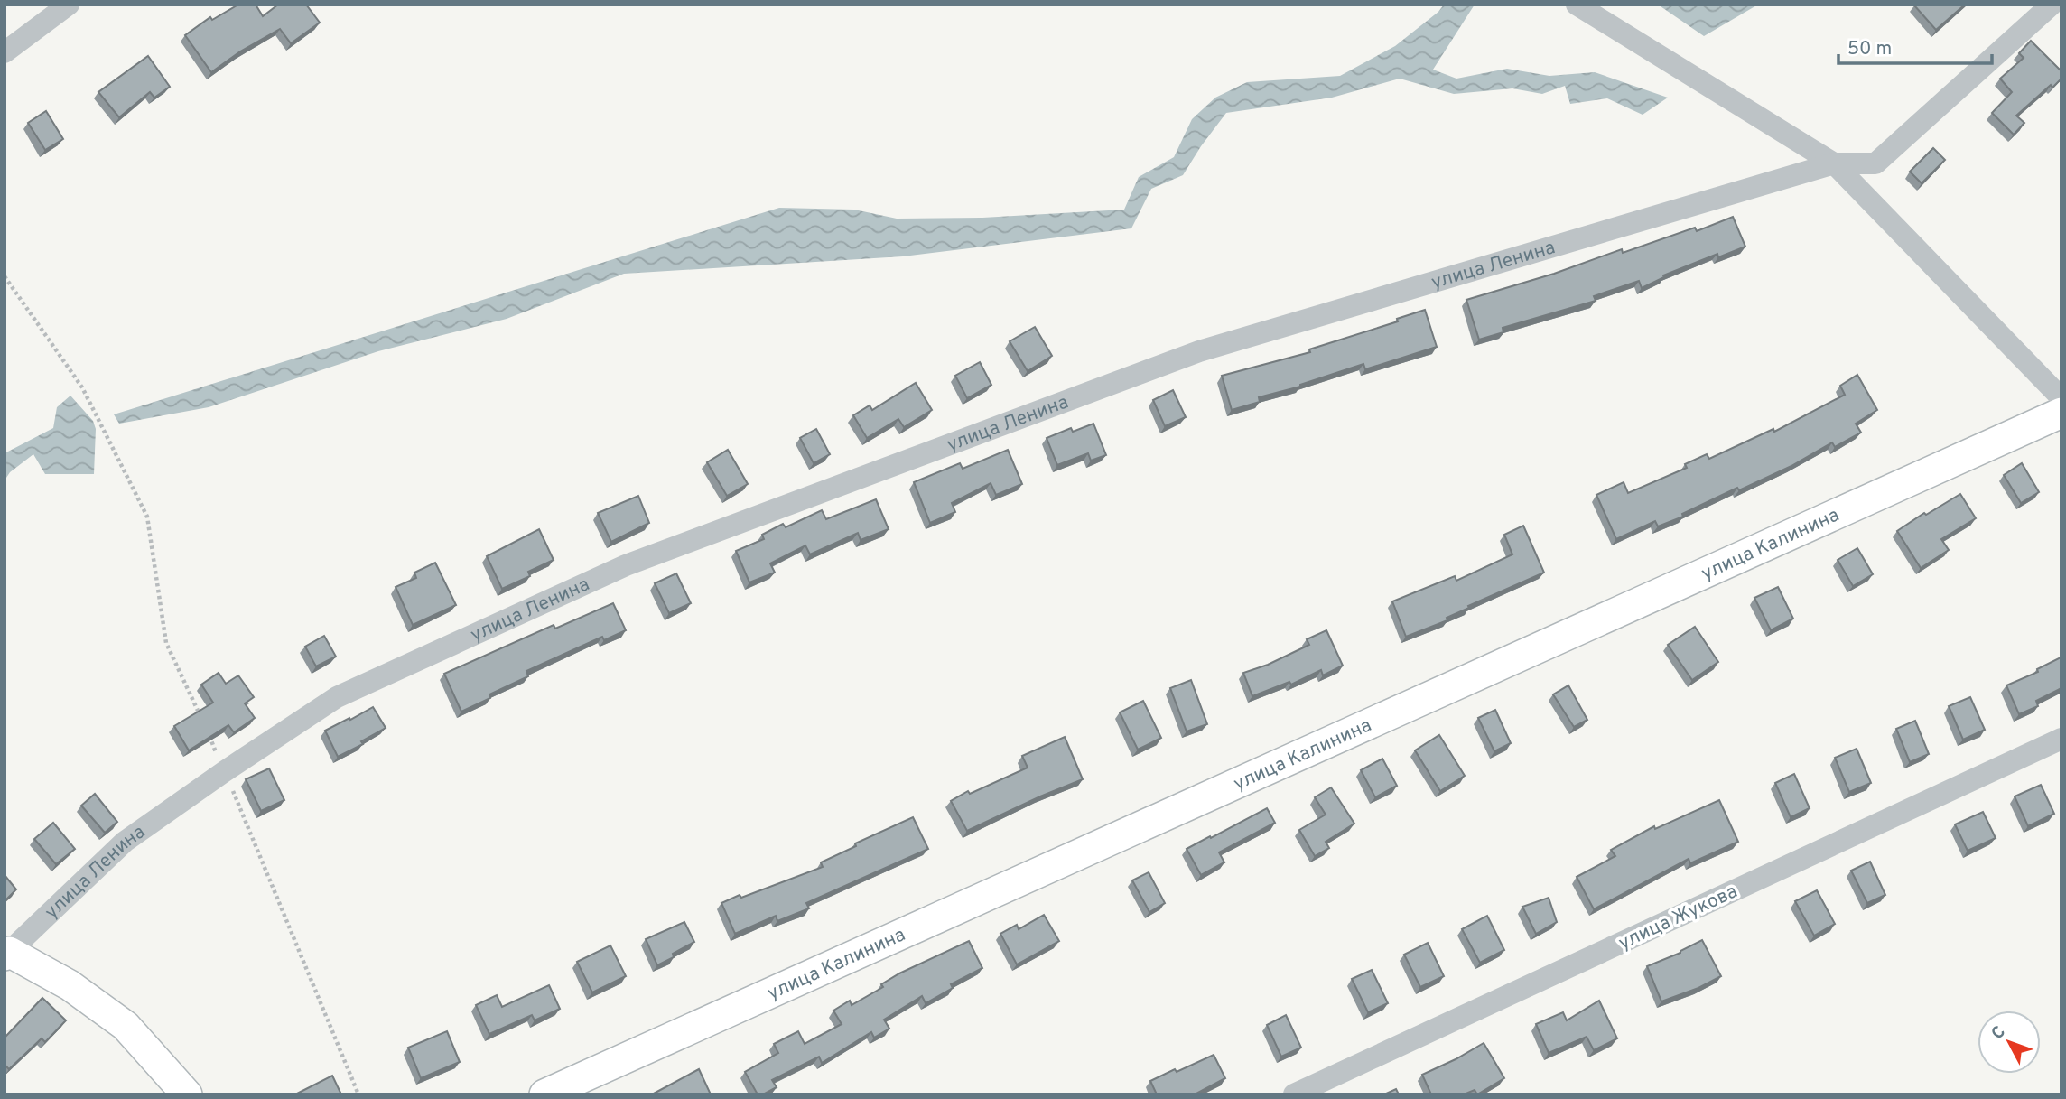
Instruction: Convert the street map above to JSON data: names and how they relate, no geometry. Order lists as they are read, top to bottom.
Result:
{
  "streets": {
    "street": ["улица Ленина", "улица Калинина", "улица Жукова"]
  },
  "scale_bar": "50 m",
  "north": "top left"
}
